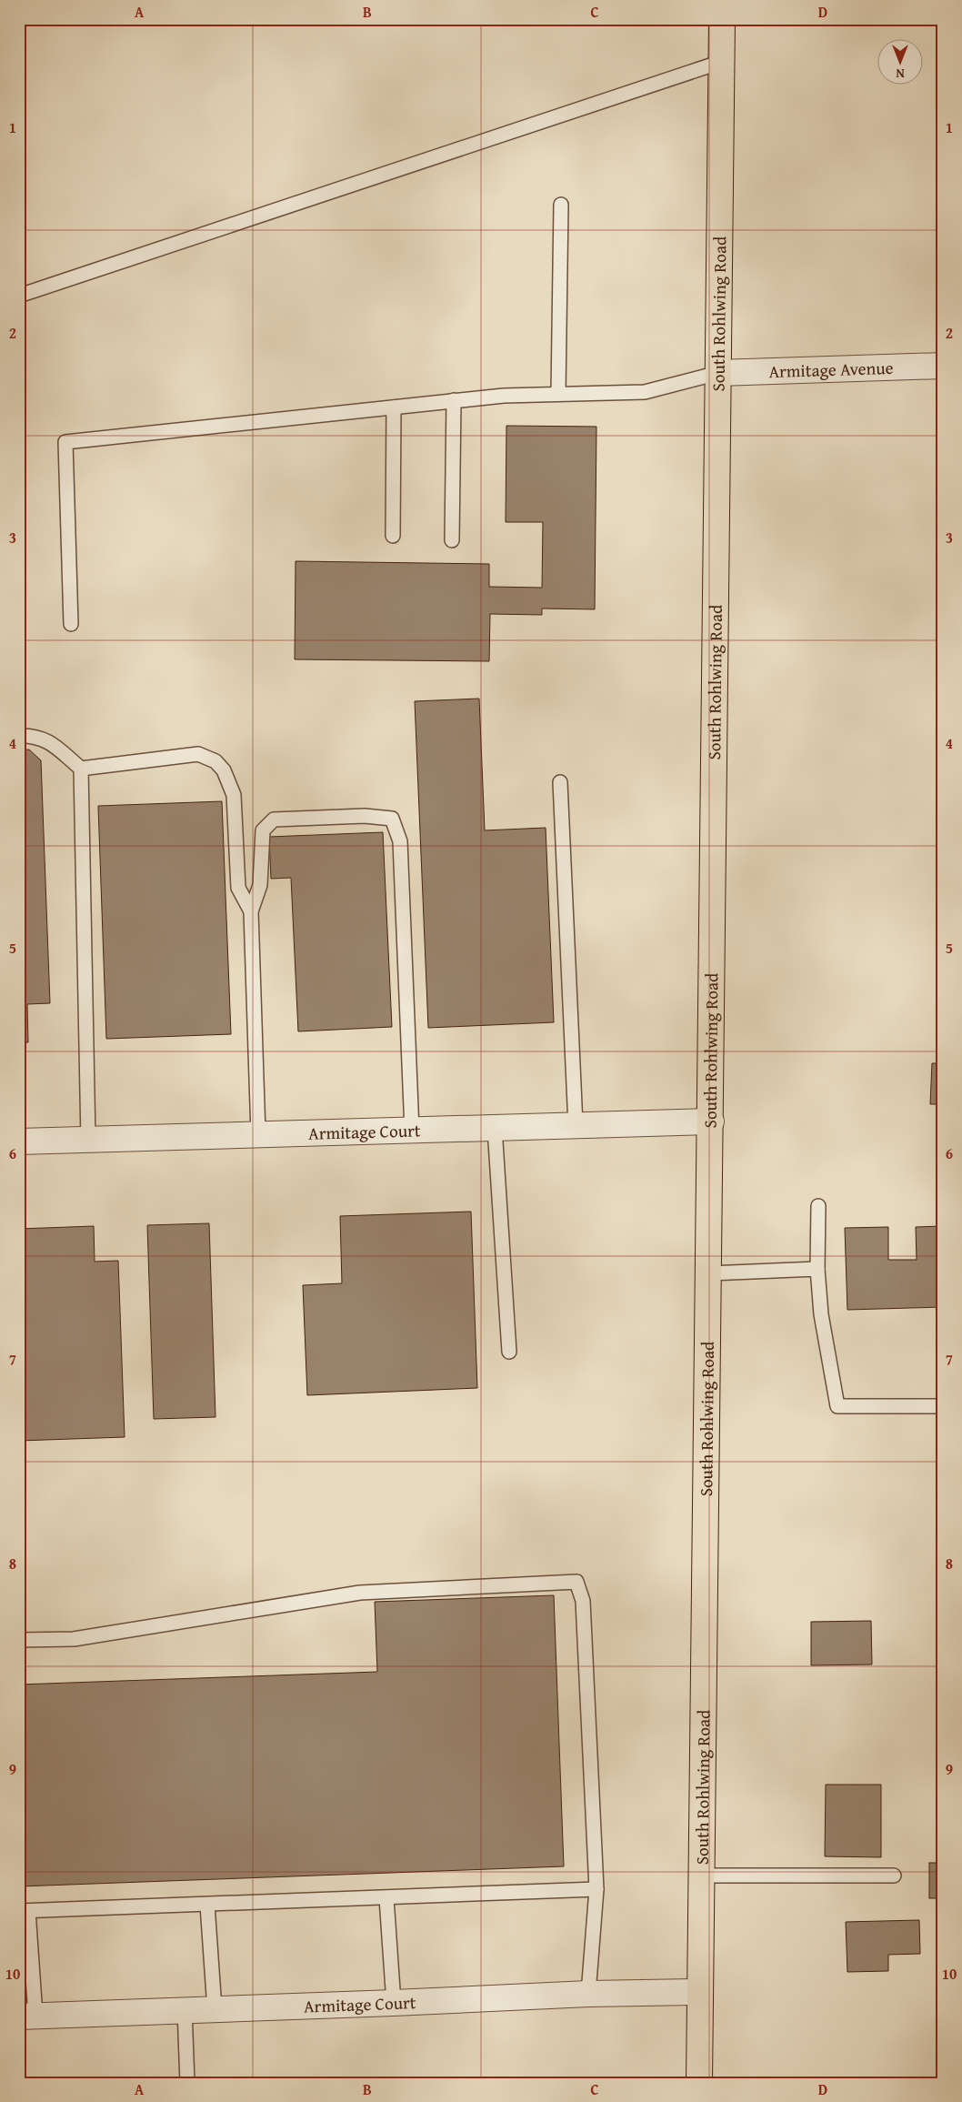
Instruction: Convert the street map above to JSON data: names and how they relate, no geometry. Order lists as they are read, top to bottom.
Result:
{
  "streets": {
    "main road": ["South Rohlwing Road"],
    "street": ["Armitage Avenue", "Armitage Court"]
  },
  "crossings": [
    ["South Rohlwing Road", "Armitage Avenue"],
    ["South Rohlwing Road", "Armitage Court"]
  ],
  "north": "bottom",
  "grid": {
    "columns": [
      "A",
      "B",
      "C",
      "D"
    ],
    "rows": [
      "1",
      "2",
      "3",
      "4",
      "5",
      "6",
      "7",
      "8",
      "9",
      "10"
    ]
  }
}
